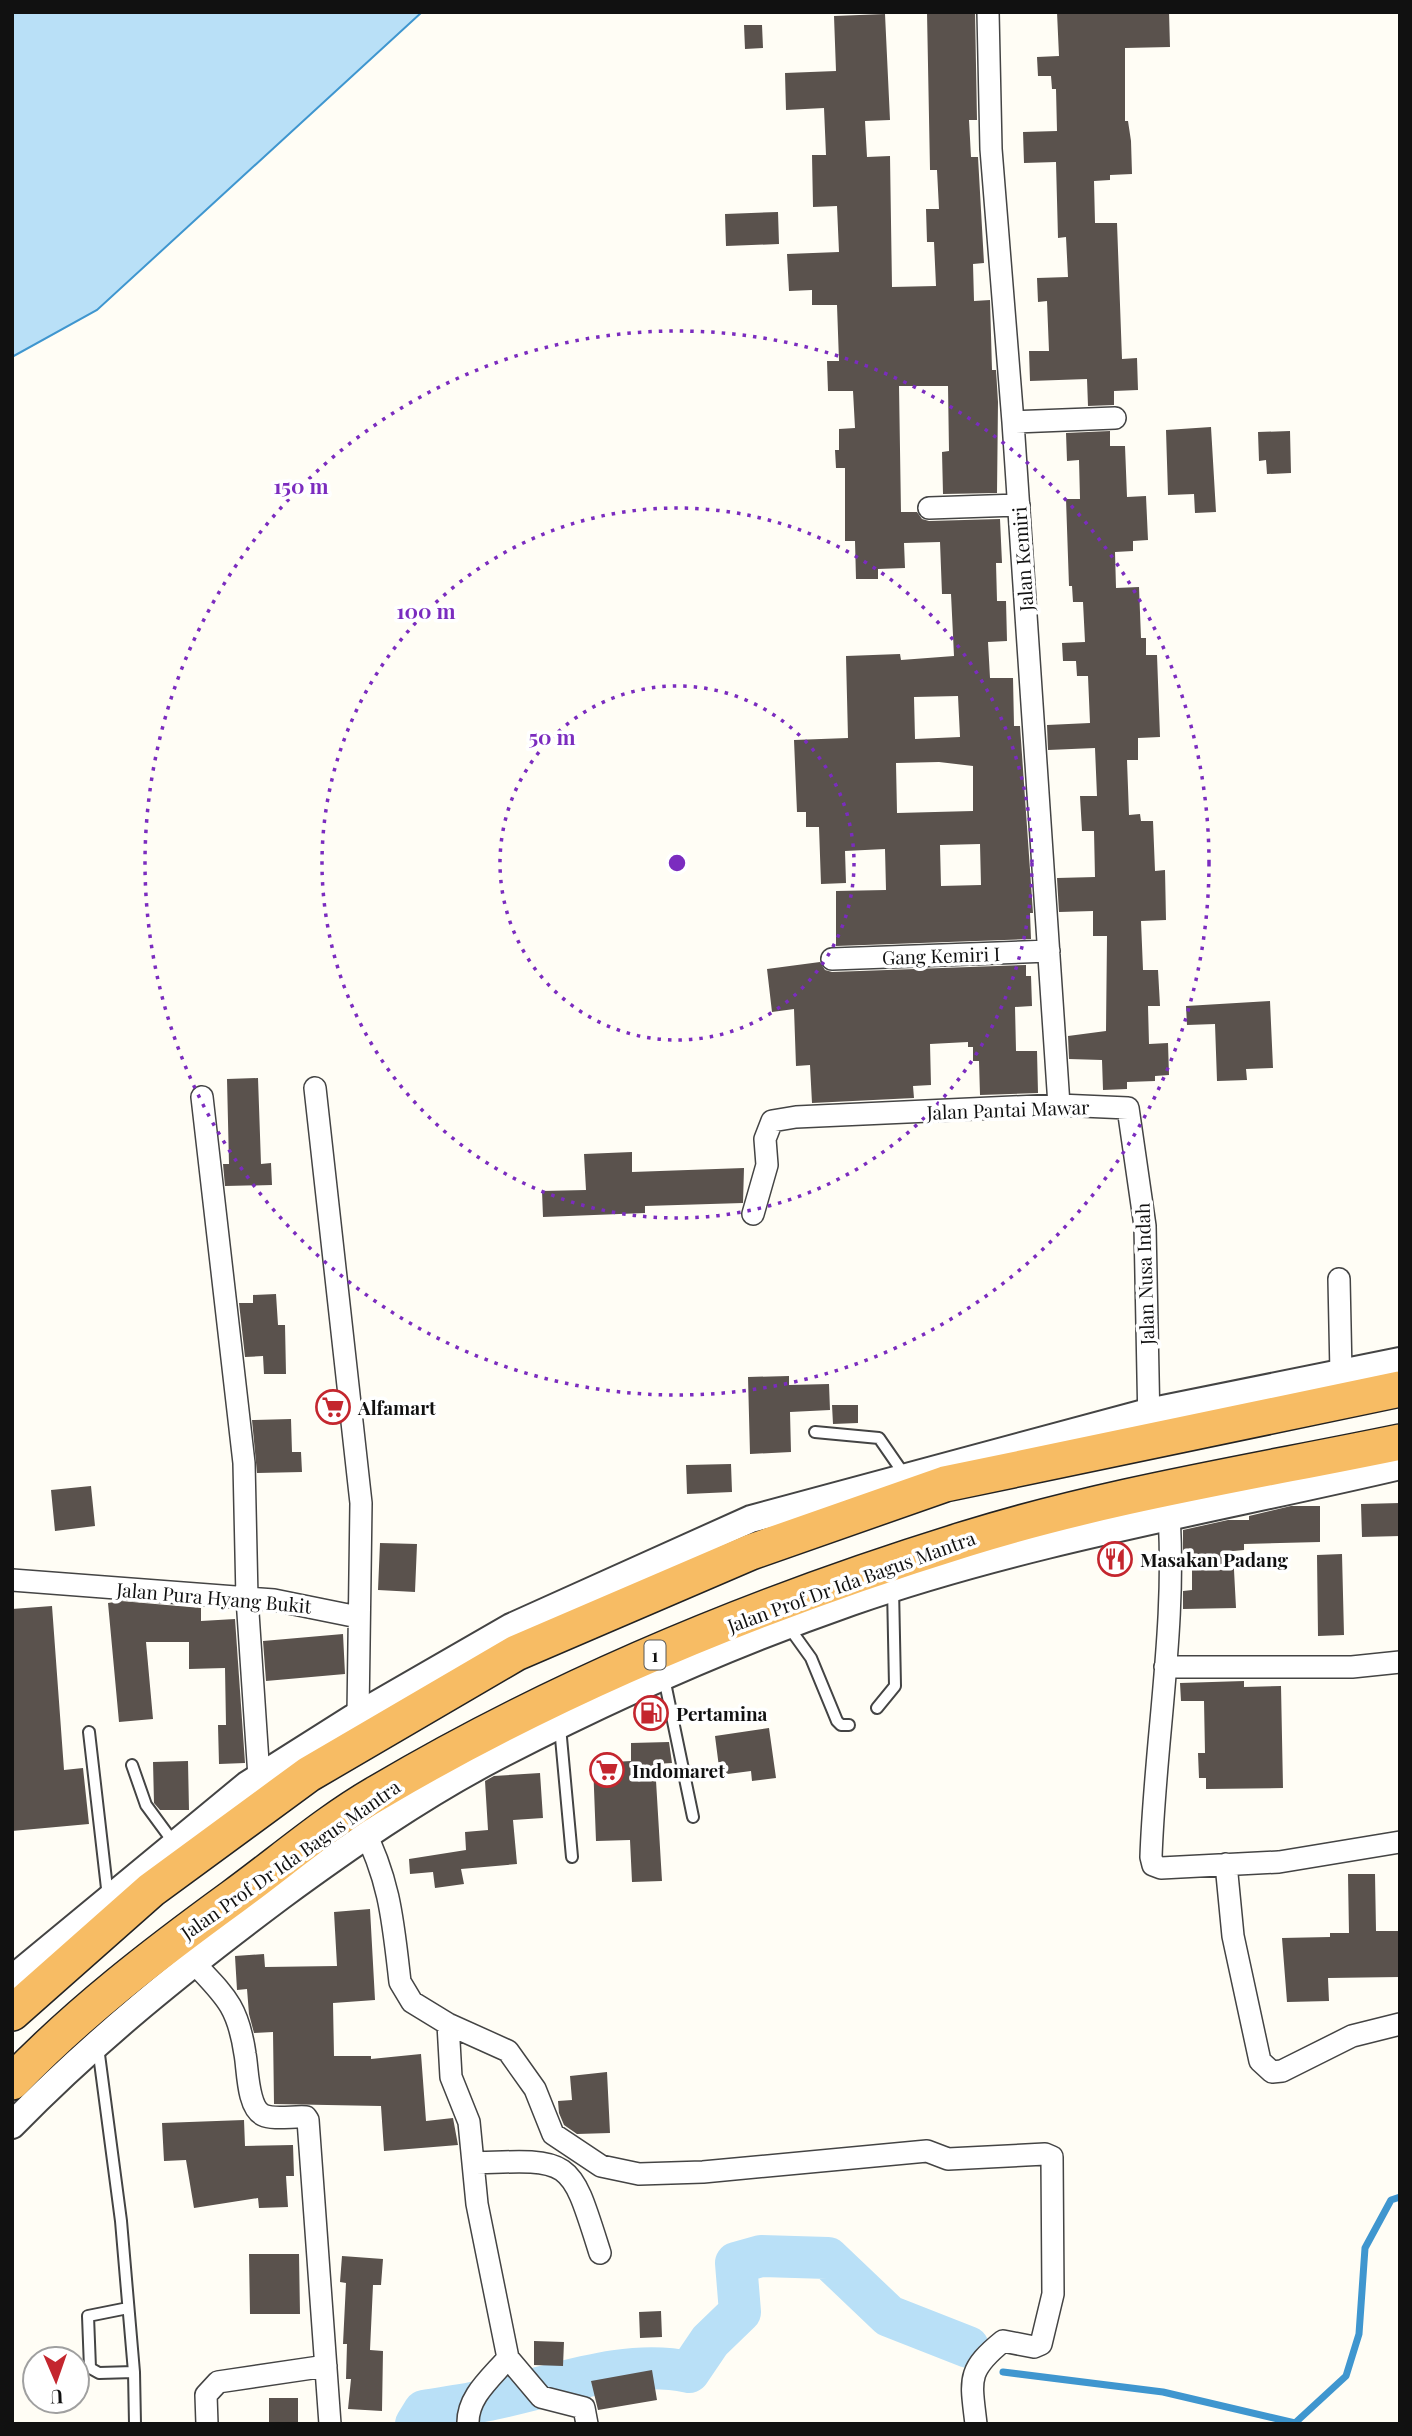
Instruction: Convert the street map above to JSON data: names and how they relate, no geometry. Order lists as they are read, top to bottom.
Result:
{
  "streets": {
    "highway": ["Jalan Prof Dr Ida Bagus Mantra", "1"],
    "street": [
      "Jalan Kemiri",
      "Gang Kemiri I",
      "Jalan Pantai Mawar",
      "Jalan Nusa Indah",
      "Jalan Pura Hyang Bukit"
    ]
  },
  "crossings": [
    ["Jalan Kemiri", "Gang Kemiri I"],
    ["Jalan Kemiri", "Jalan Pantai Mawar"],
    ["Jalan Pantai Mawar", "Jalan Nusa Indah"]
  ],
  "places": {
    "supermarket": ["Alfamart", "Indomaret"],
    "restaurant": ["Masakan Padang"],
    "fuel station": ["Pertamina"]
  },
  "north": "bottom",
  "rings": ["150 m", "100 m", "50 m"]
}
